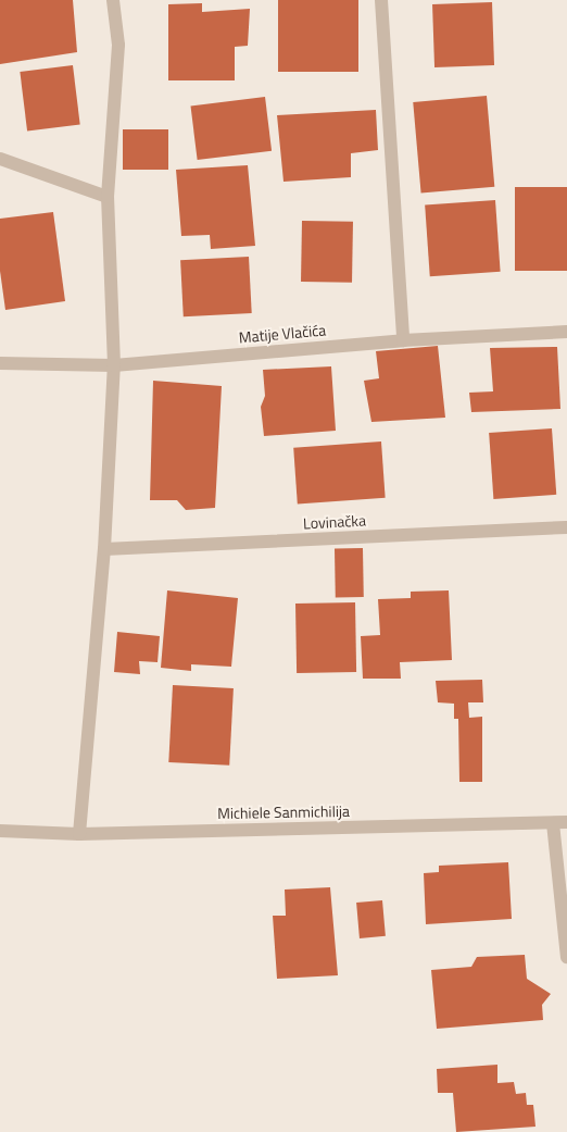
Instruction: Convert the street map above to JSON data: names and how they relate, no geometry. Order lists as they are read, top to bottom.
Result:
{
  "streets": {
    "street": ["Matije Vlačića", "Lovinačka", "Michiele Sanmichilija"]
  }
}
